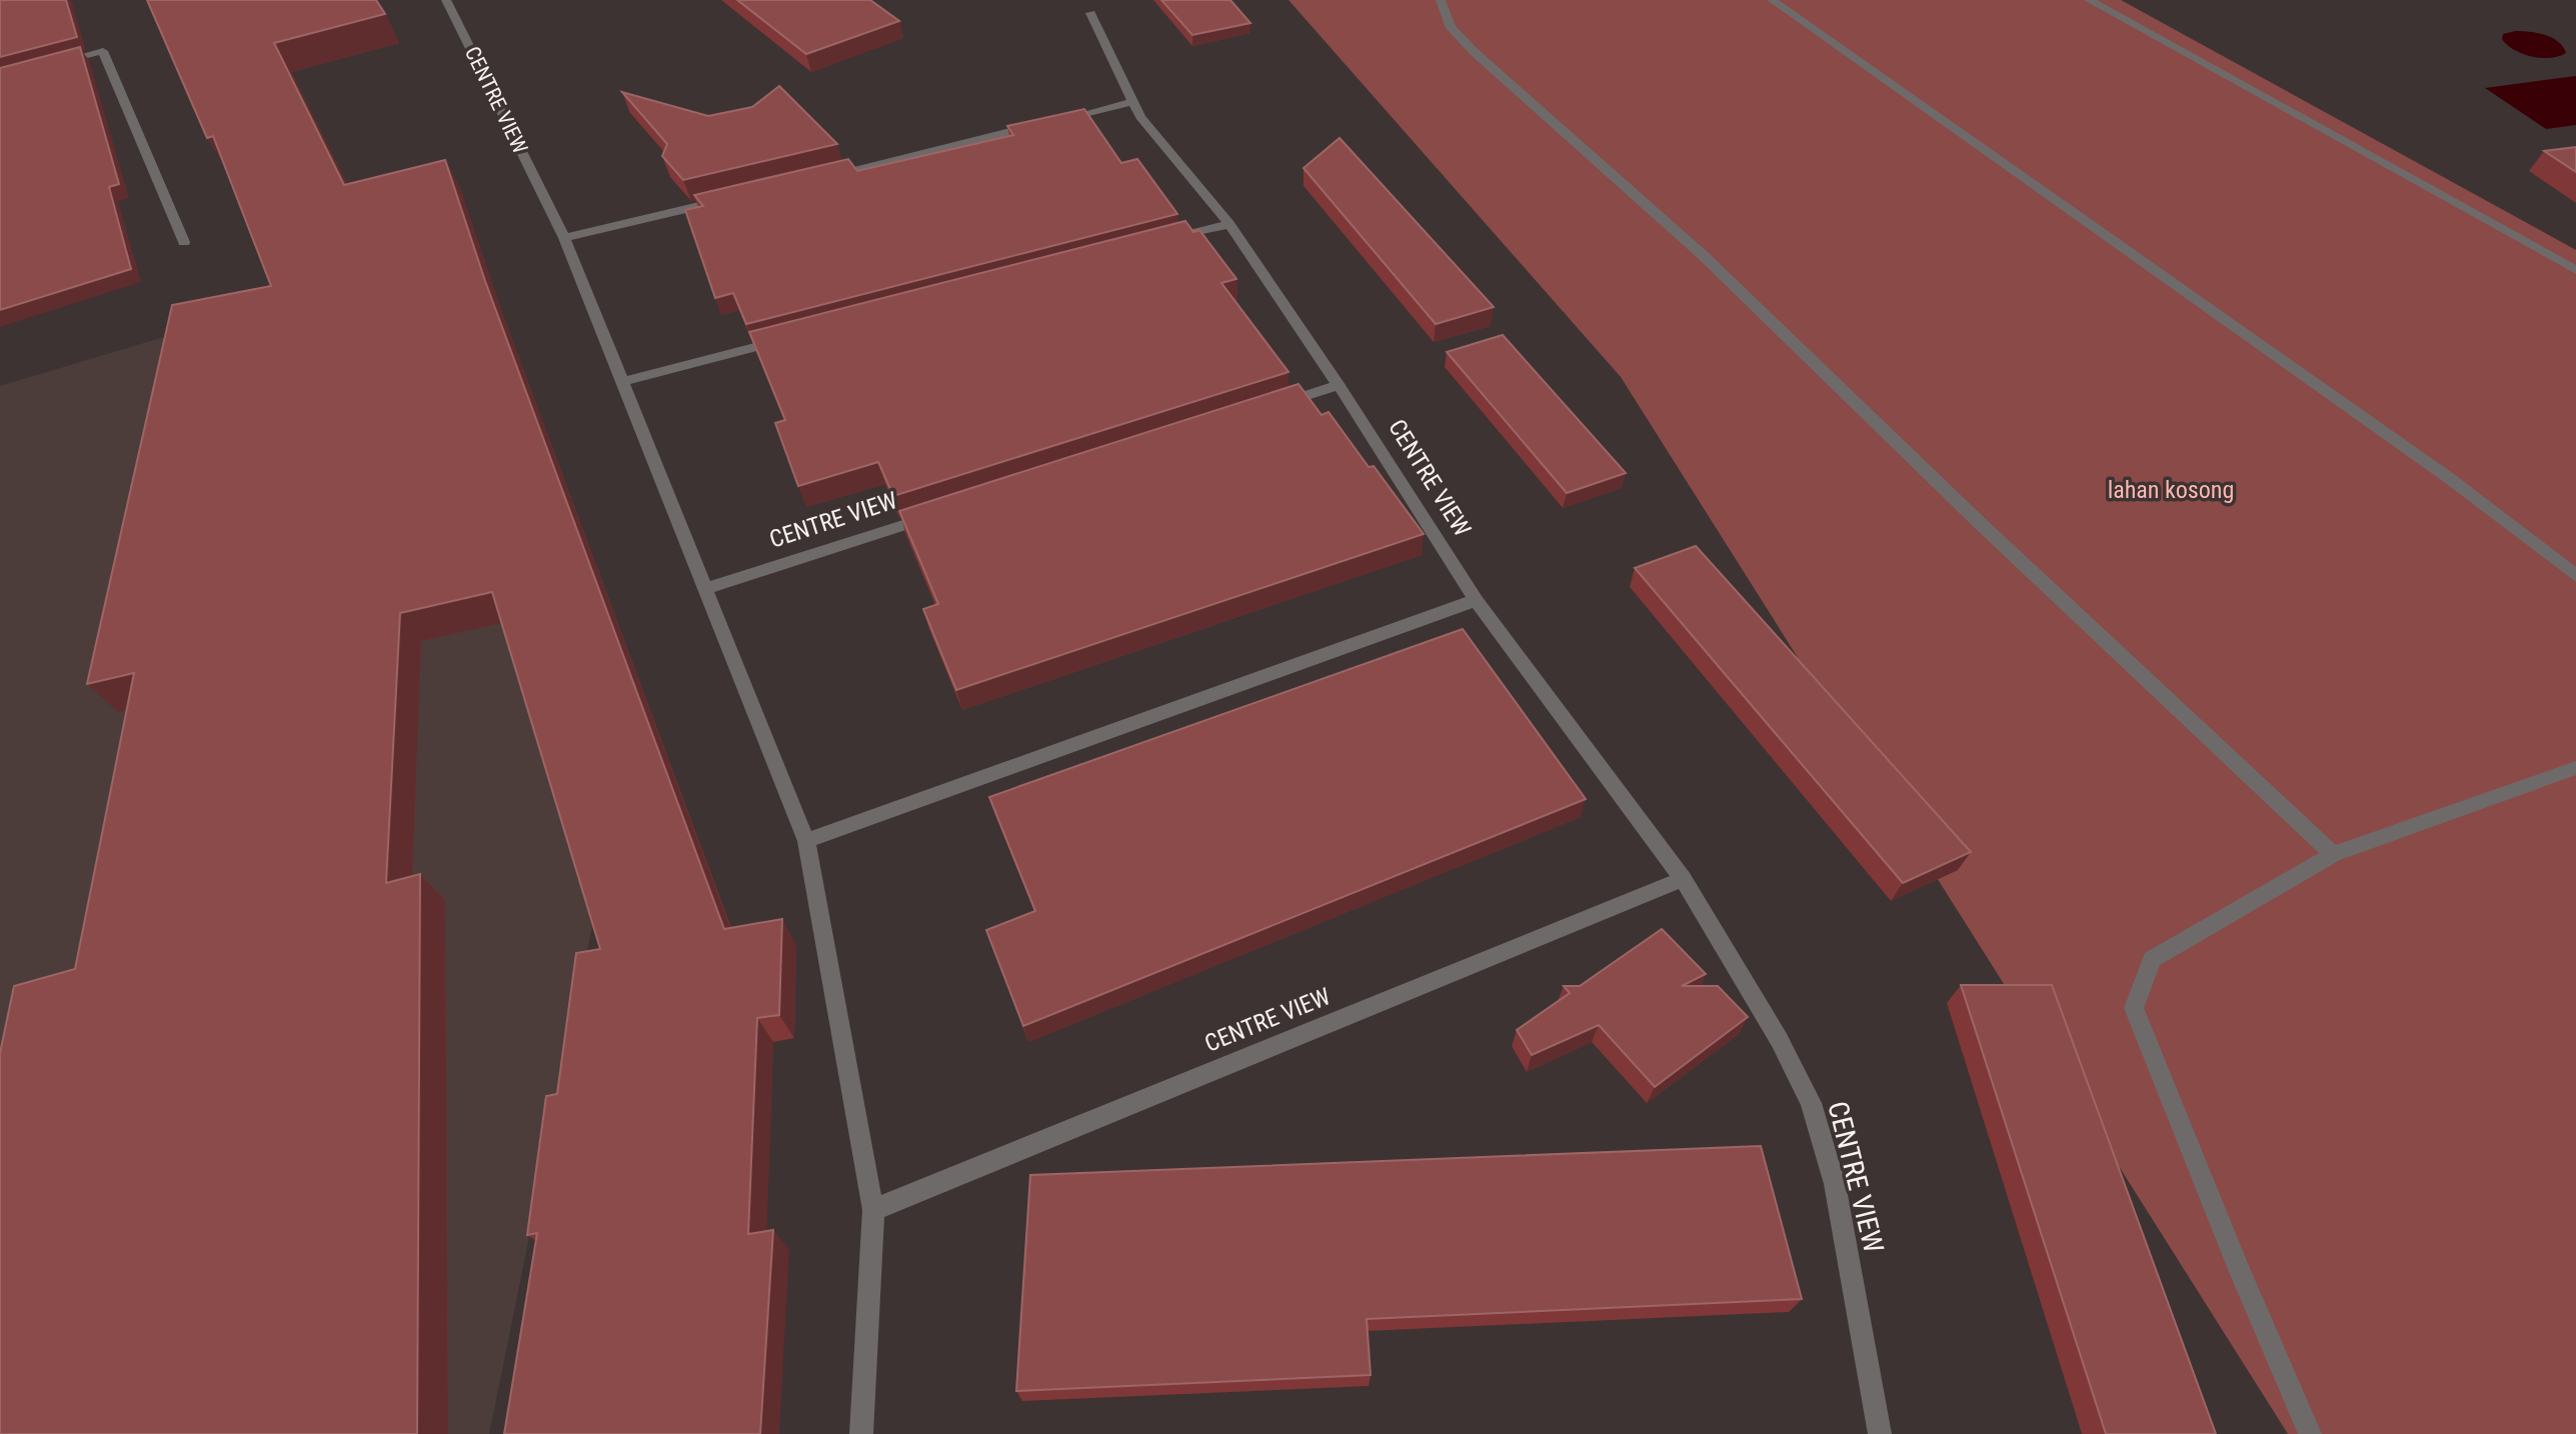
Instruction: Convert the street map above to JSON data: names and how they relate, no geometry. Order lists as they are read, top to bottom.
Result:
{
  "streets": {
    "street": ["CENTRE VIEW"]
  },
  "parks": ["lahan kosong"]
}
